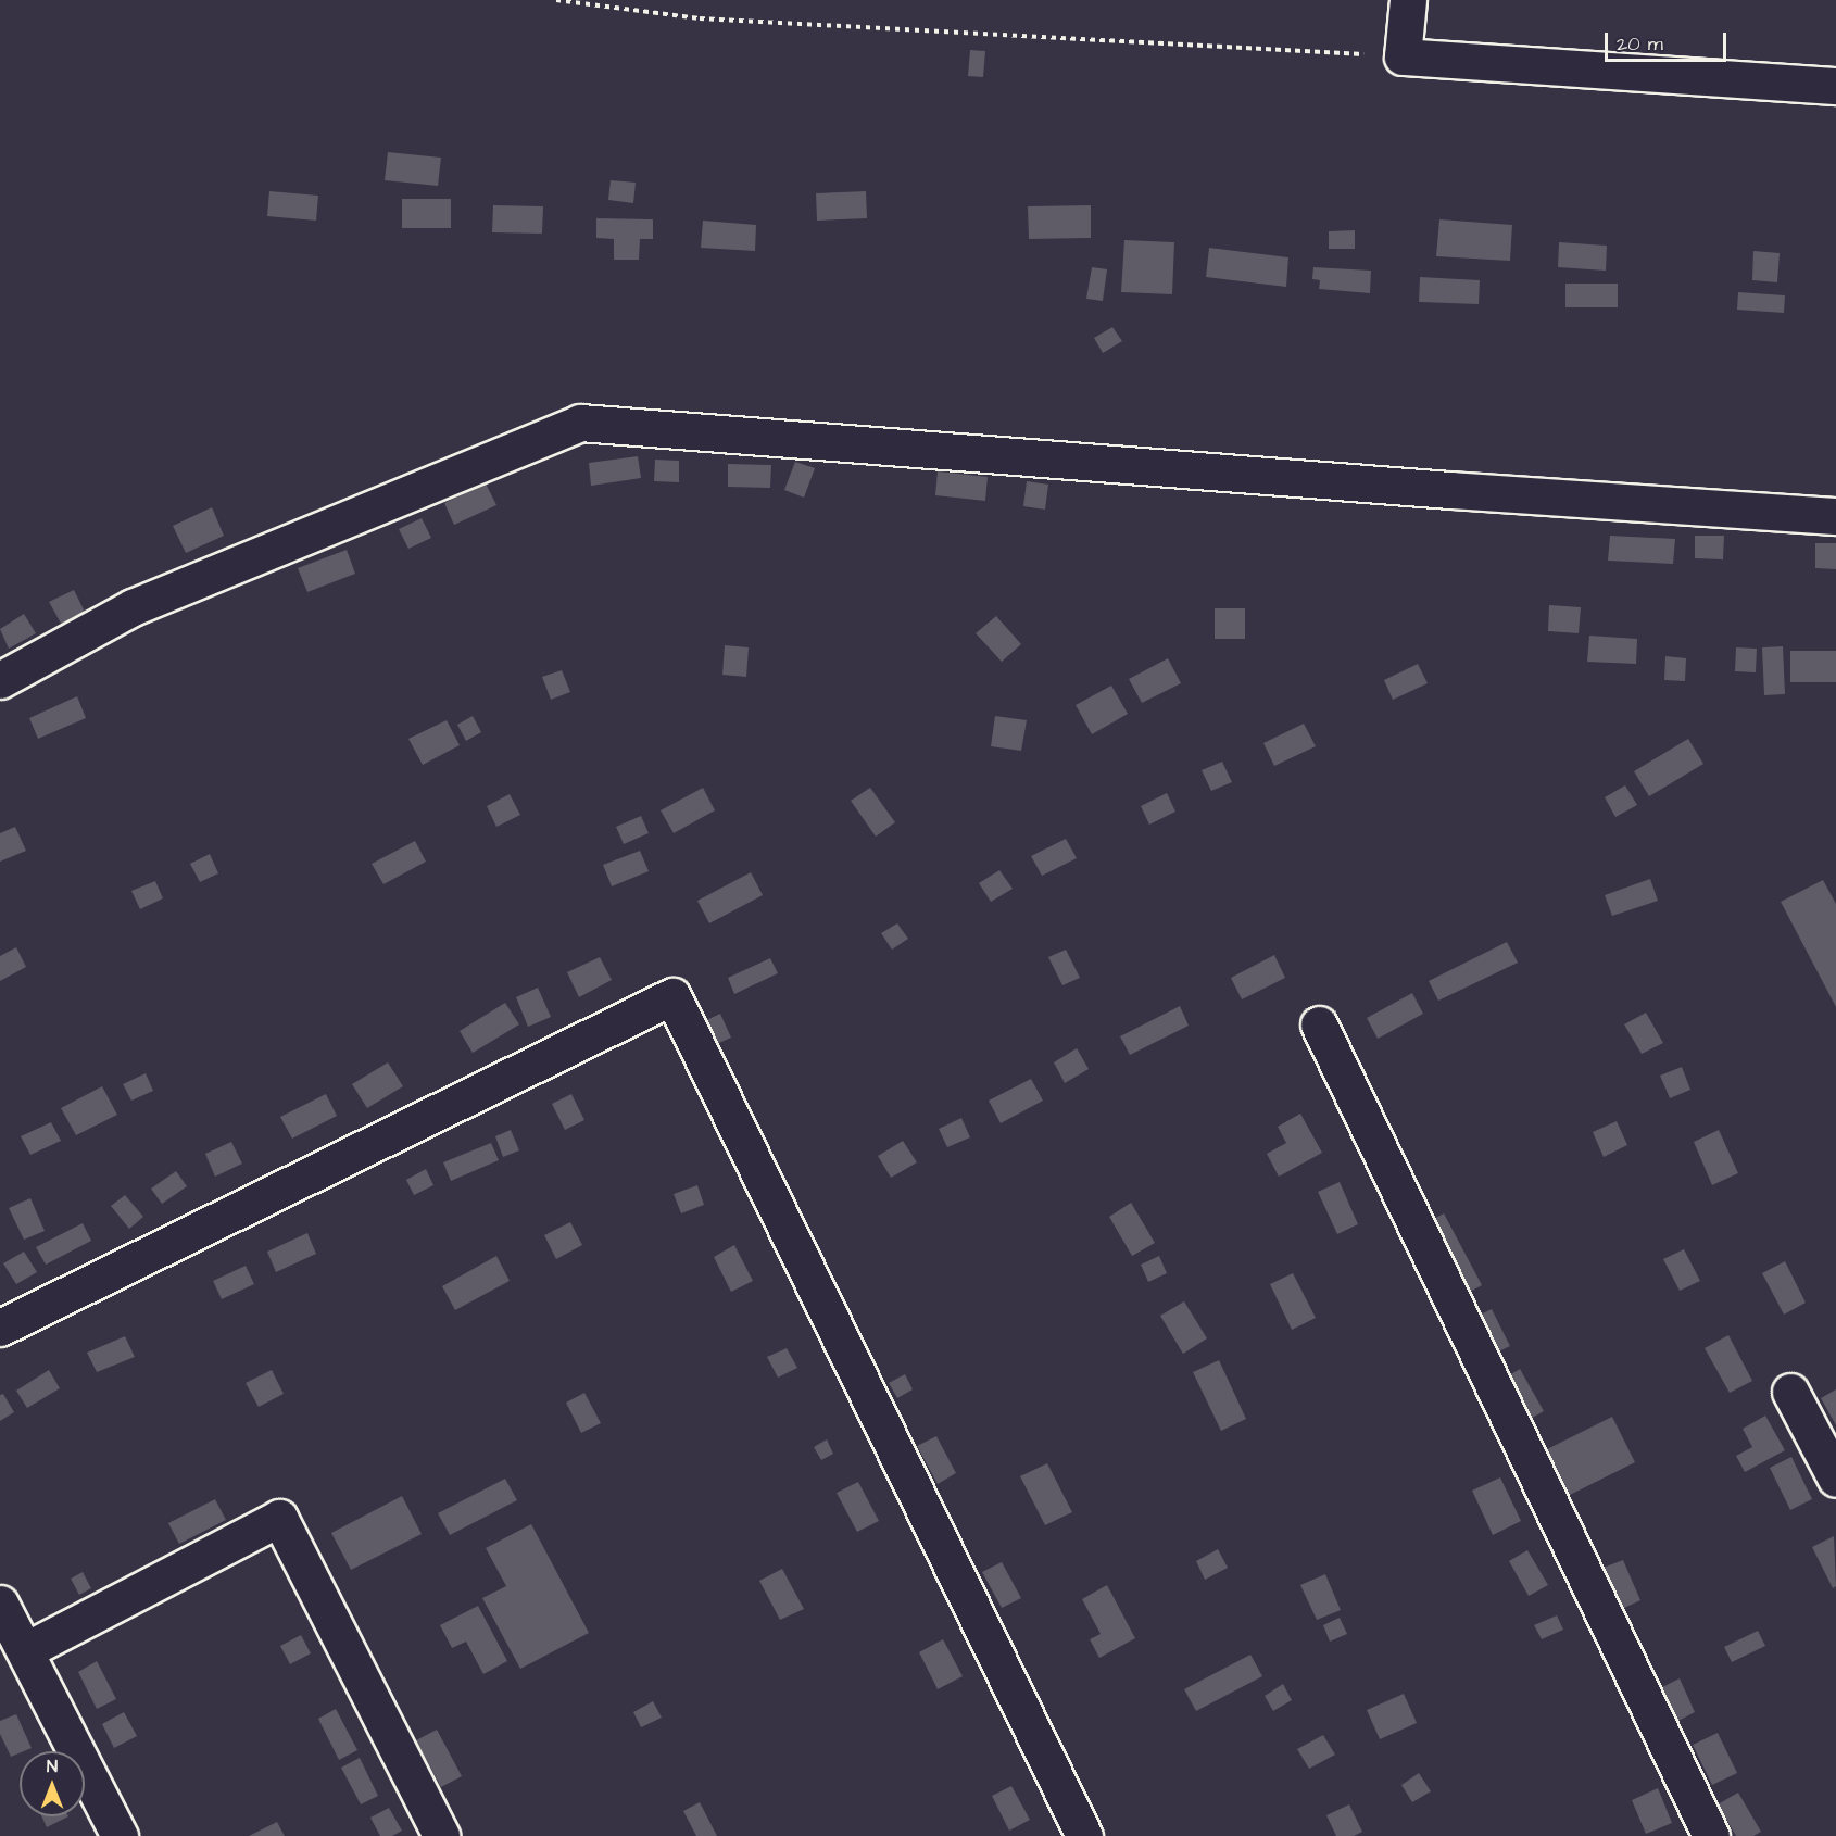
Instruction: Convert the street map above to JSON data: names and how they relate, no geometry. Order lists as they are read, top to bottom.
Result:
{
  "scale_bar": "20 m",
  "north": "top"
}
